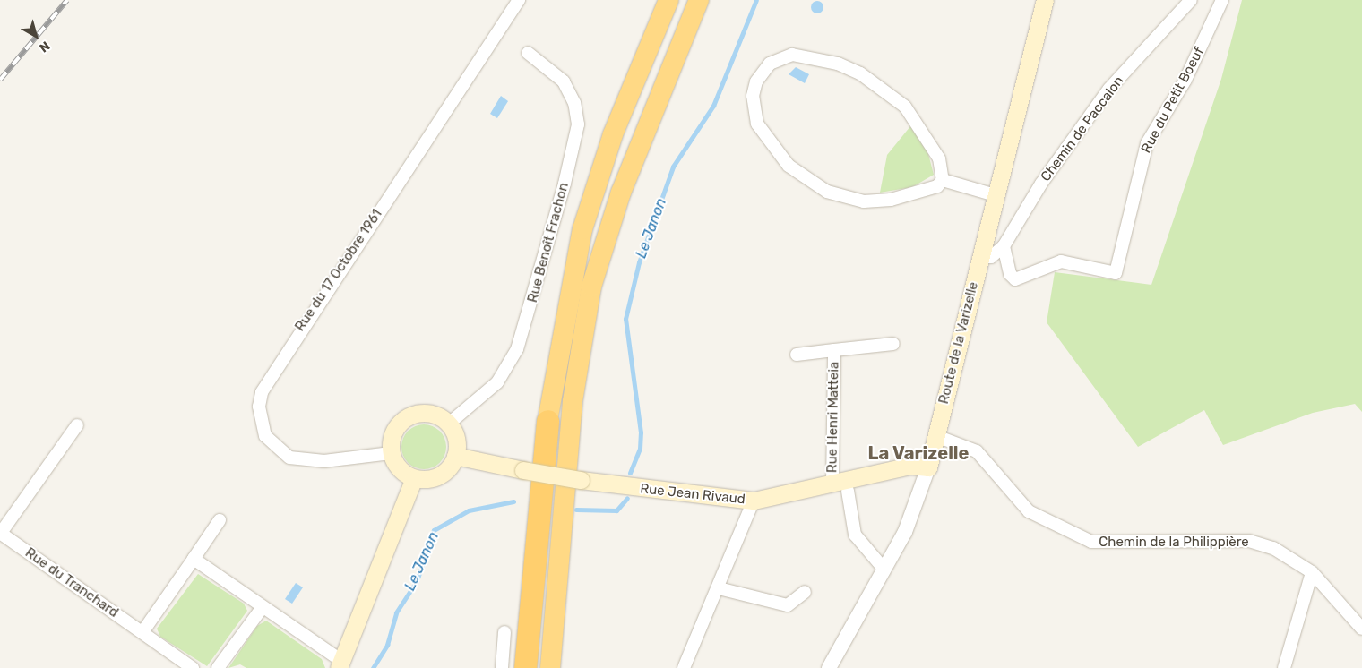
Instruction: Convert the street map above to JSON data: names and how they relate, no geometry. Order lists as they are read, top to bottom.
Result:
{
  "streets": {
    "main road": ["Route de la Varizelle", "Rue Jean Rivaud"],
    "street": [
      "Rue du Petit Boeuf",
      "Chemin de Paccalon",
      "Rue Benoît Frachon",
      "Rue du 17 Octobre 1961",
      "Rue Henri Matteia",
      "Chemin de la Philippière",
      "Rue du Tranchard"
    ]
  },
  "crossings": [
    ["Rue du Petit Boeuf", "Chemin de Paccalon"],
    ["Chemin de Paccalon", "Route de la Varizelle"],
    ["Rue Benoît Frachon", "Rue du 17 Octobre 1961"],
    ["Rue Benoît Frachon", "Rue Jean Rivaud"],
    ["Rue du 17 Octobre 1961", "Rue Jean Rivaud"],
    ["Route de la Varizelle", "Rue Henri Matteia"],
    ["Route de la Varizelle", "Rue Jean Rivaud"],
    ["Route de la Varizelle", "Chemin de la Philippière"],
    ["Rue Henri Matteia", "Rue Jean Rivaud"]
  ],
  "districts": ["La Varizelle"],
  "water": ["Le Janon"],
  "north": "bottom right"
}
